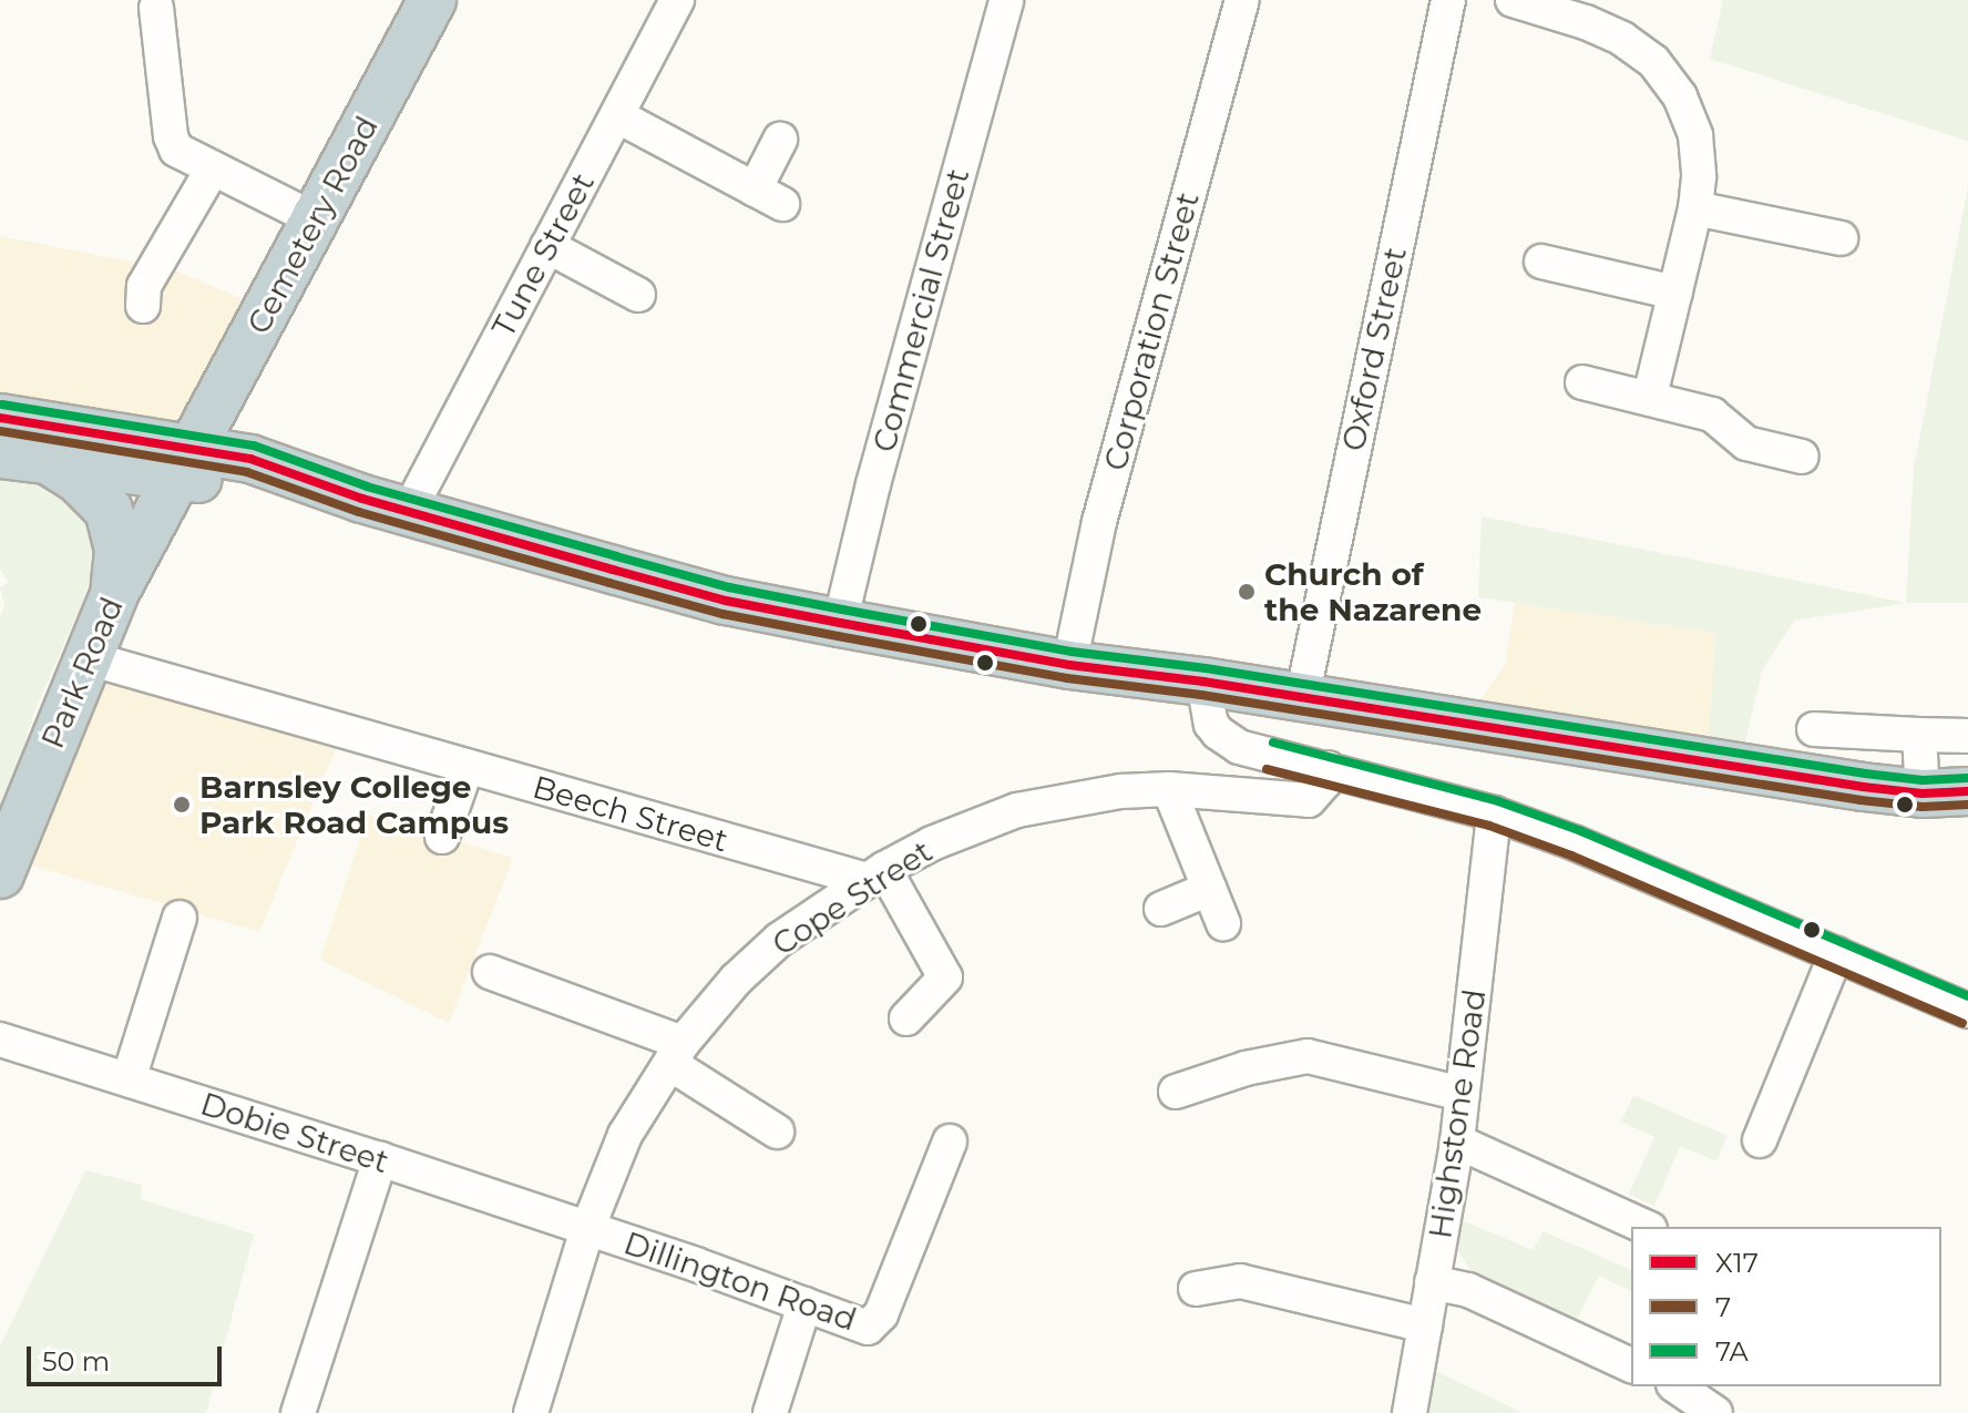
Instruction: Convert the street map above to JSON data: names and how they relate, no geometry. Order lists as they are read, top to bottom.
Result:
{
  "streets": {
    "highway": ["Cemetery Road", "Park Road"],
    "street": [
      "Tune Street",
      "Commercial Street",
      "Corporation Street",
      "Oxford Street",
      "Beech Street",
      "Cope Street",
      "Highstone Road",
      "Dobie Street",
      "Dillington Road"
    ]
  },
  "crossings": [
    ["Cemetery Road", "Park Road"],
    ["Park Road", "Beech Street"],
    ["Beech Street", "Cope Street"],
    ["Cope Street", "Dobie Street"],
    ["Cope Street", "Dillington Road"],
    ["Dobie Street", "Dillington Road"]
  ],
  "places": ["Church of the Nazarene", "Barnsley College Park Road Campus"],
  "lines": ["transit line 7A", "transit line X17", "transit line 7"],
  "legend": ["X17", "7", "7A"],
  "scale_bar": "50 m"
}
